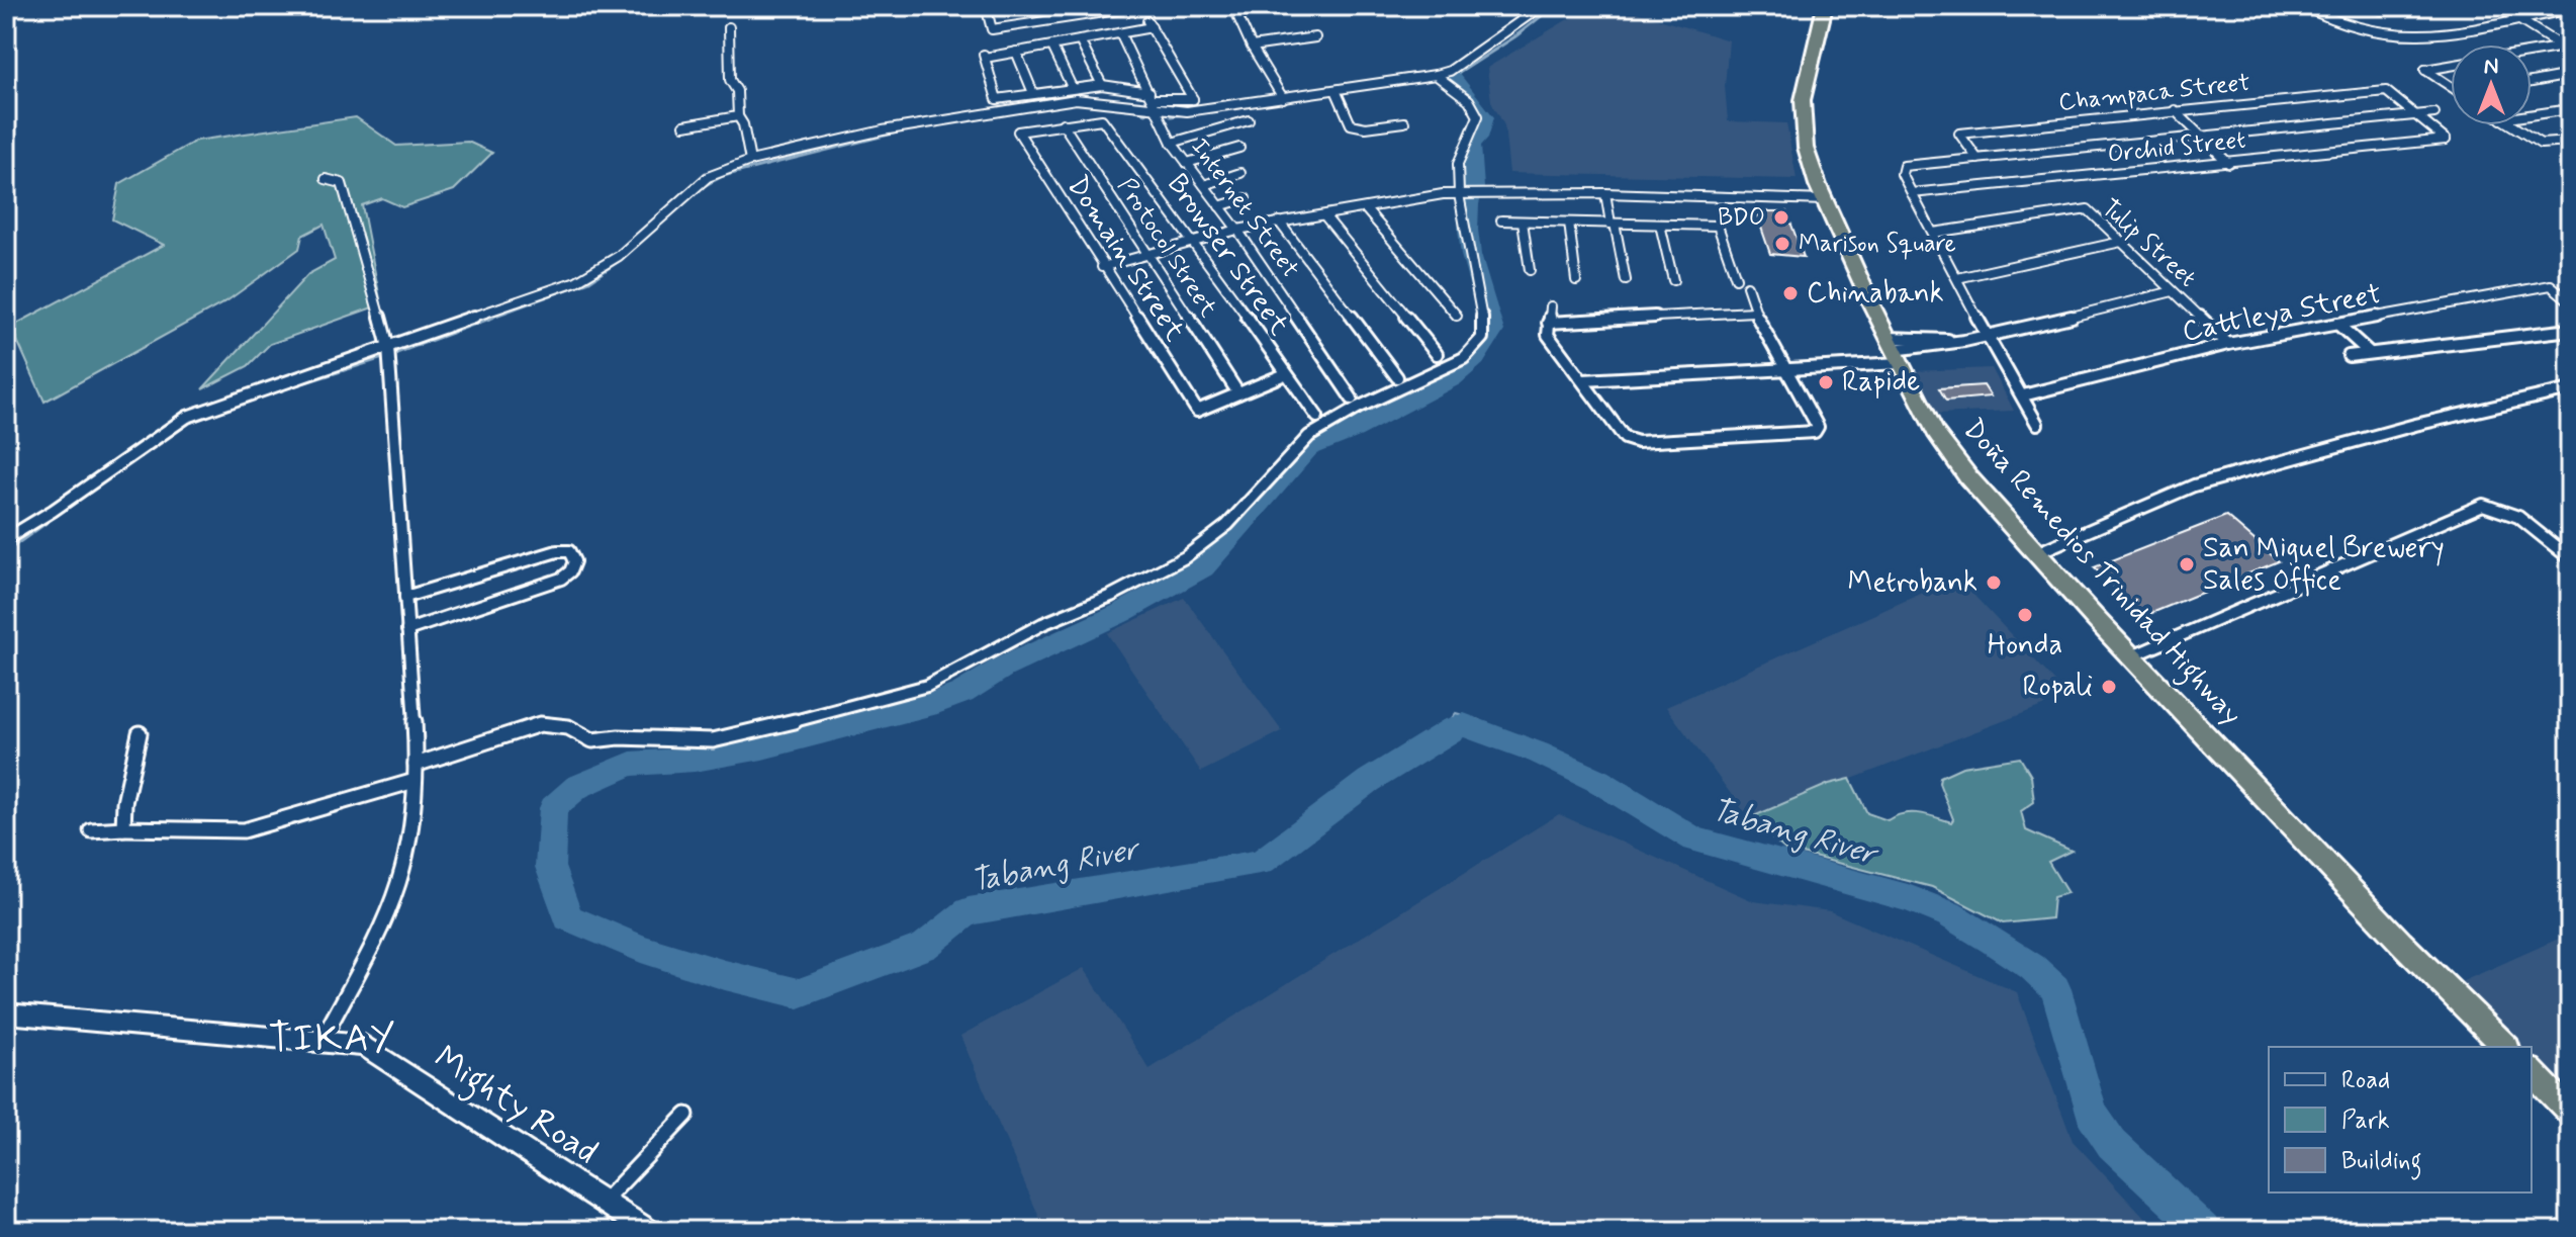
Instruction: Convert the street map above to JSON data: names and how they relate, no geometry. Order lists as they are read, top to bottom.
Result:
{
  "streets": {
    "highway": ["Doña Remedios Trinidad Highway"],
    "street": [
      "Champaca Street",
      "Orchid Street",
      "Internet Street",
      "Tulip Street",
      "Protocol Street",
      "Browser Street",
      "Domain Street",
      "Cattleya Street",
      "Mighty Road"
    ]
  },
  "crossings": [
    ["Champaca Street", "Orchid Street"],
    ["Tulip Street", "Cattleya Street"],
    ["Protocol Street", "Browser Street"],
    ["Protocol Street", "Domain Street"],
    ["Browser Street", "Domain Street"]
  ],
  "districts": ["TIKAY"],
  "water": ["Tabang River"],
  "places": [
    "BDO",
    "Marison Square",
    "Chinabank",
    "Rapide",
    "San Miguel Brewery Sales Office",
    "Metrobank",
    "Honda",
    "Ropali"
  ],
  "legend": ["Road", "Park", "Building"],
  "north": "top"
}
